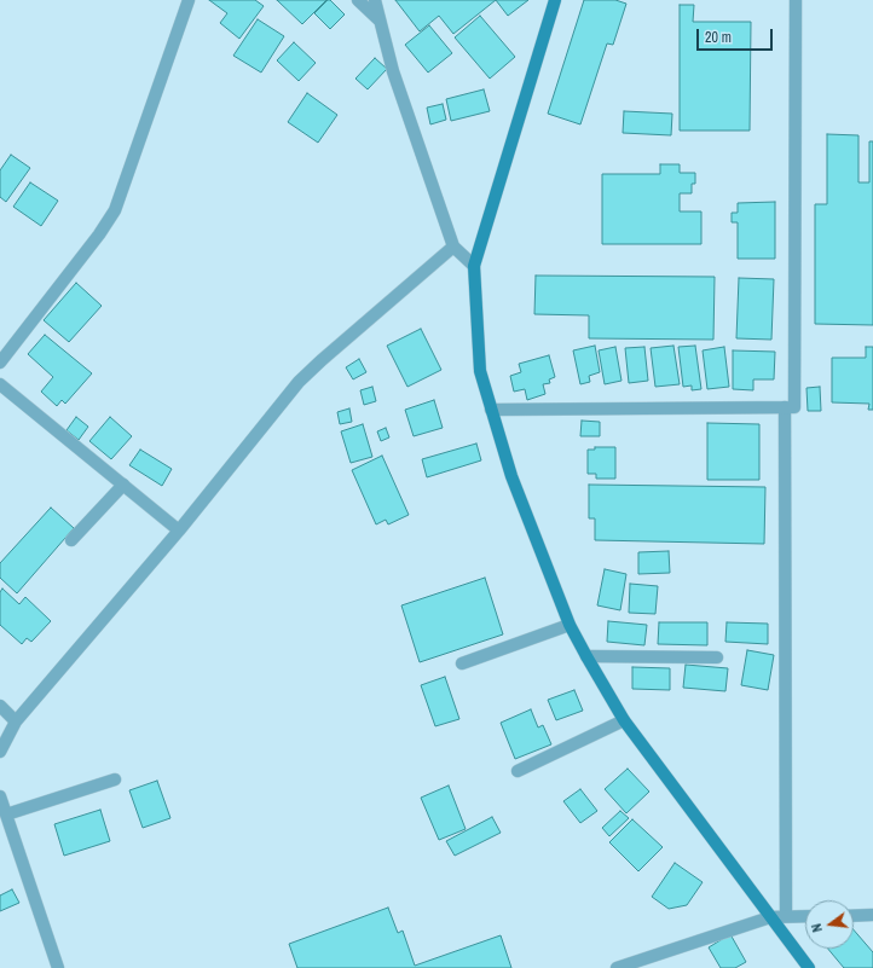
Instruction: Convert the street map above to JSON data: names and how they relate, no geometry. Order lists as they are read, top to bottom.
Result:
{
  "scale_bar": "20 m",
  "north": "left"
}
